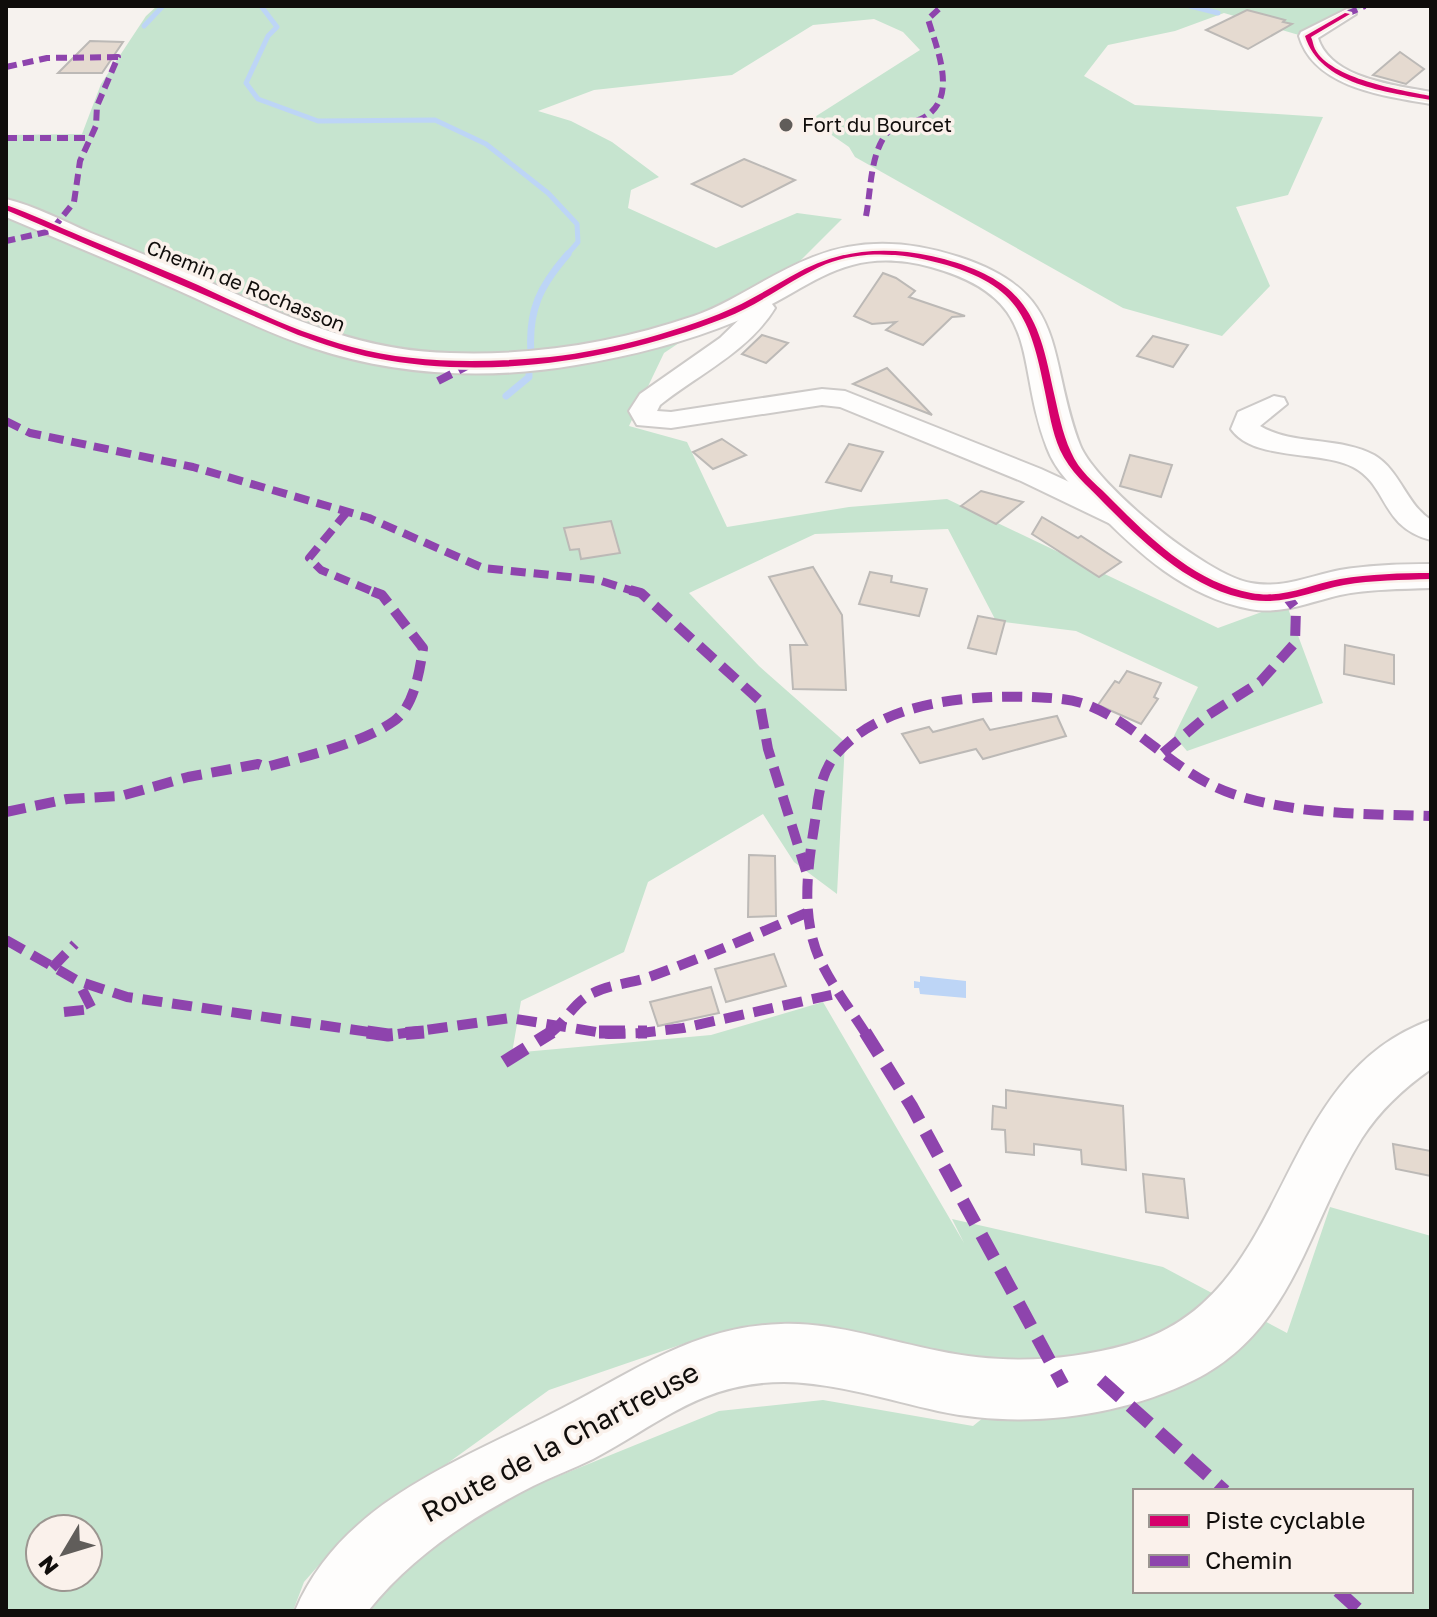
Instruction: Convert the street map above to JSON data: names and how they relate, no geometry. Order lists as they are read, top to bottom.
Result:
{
  "streets": {
    "street": ["Chemin de Rochasson", "Route de la Chartreuse"]
  },
  "places": ["Fort du Bourcet"],
  "legend": ["Piste cyclable", "Chemin"],
  "north": "bottom left"
}
